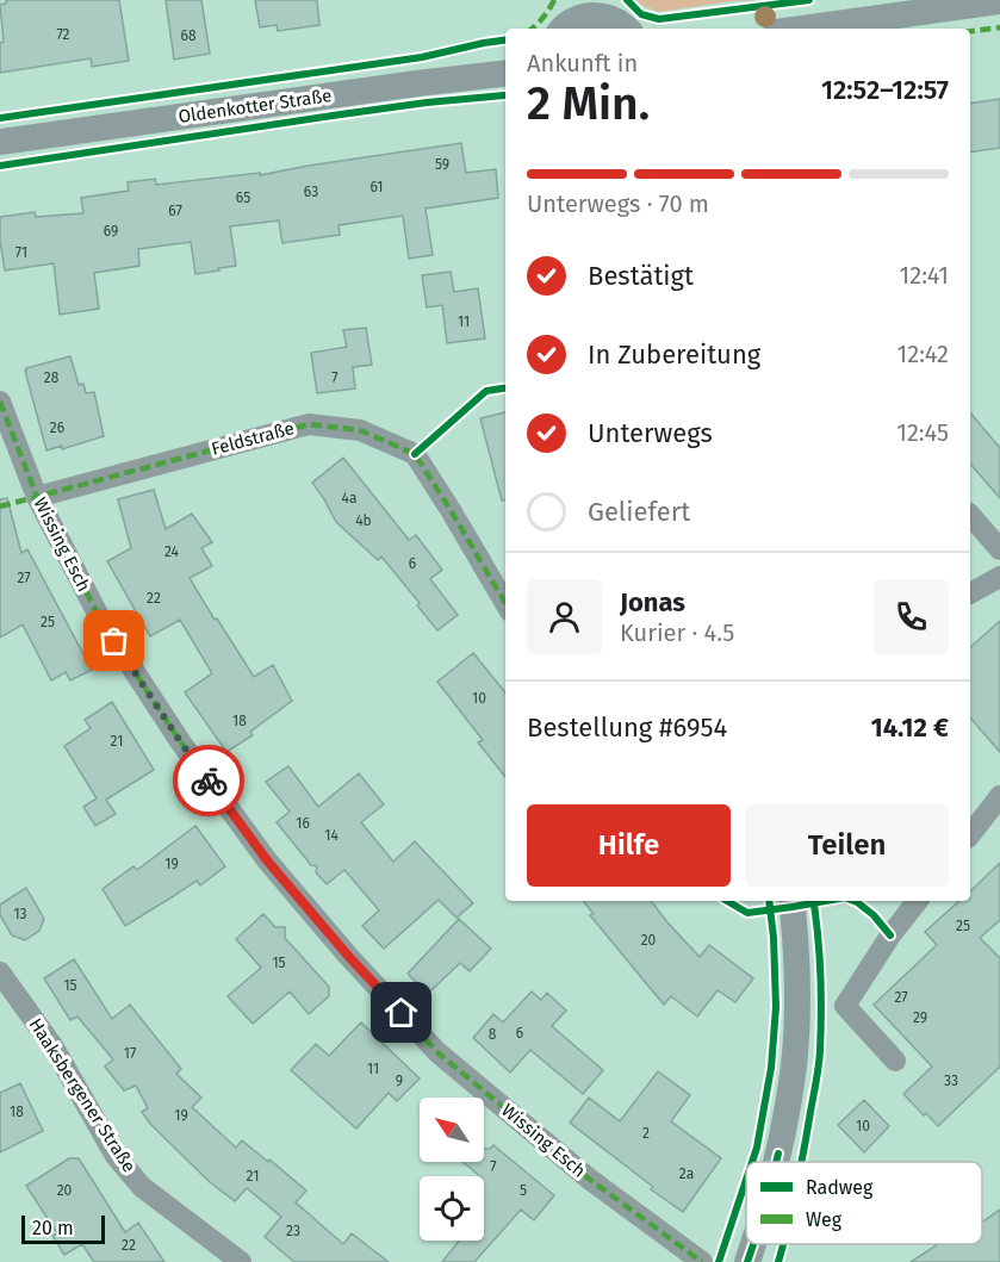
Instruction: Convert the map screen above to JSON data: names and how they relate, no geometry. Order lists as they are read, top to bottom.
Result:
{
  "streets": {
    "street": [
      "Oldenkotter Straße",
      "Feldstraße",
      "Wissing Esch",
      "Haaksbergener Straße"
    ]
  },
  "crossings": [
    ["Feldstraße", "Wissing Esch"]
  ],
  "house_numbers": [
    "72",
    "68",
    "59",
    "61",
    "63",
    "65",
    "67",
    "69",
    "71",
    "11",
    "28",
    "7",
    "26",
    "4a",
    "4b",
    "24",
    "6",
    "27",
    "22",
    "25",
    "10",
    "18",
    "21",
    "16",
    "14",
    "19",
    "13",
    "25",
    "20",
    "15",
    "15",
    "27",
    "29",
    "6",
    "8",
    "17",
    "11",
    "9",
    "33",
    "18",
    "19",
    "10",
    "2",
    "7",
    "2a",
    "21",
    "20",
    "5",
    "23",
    "22"
  ],
  "legend": ["Radweg", "Weg"],
  "scale_bar": "20 m",
  "north": "top left",
  "page": {
    "heading": ["2 Min.", "Ankunft in", "12:52–12:57"],
    "panel": [
      "Jonas",
      "Kurier · 4.5",
      "Bestellung #6954",
      "14.12 €"
    ],
    "bar": "Unterwegs · 70 m",
    "list": [
      ["Bestätigt", "12:41"],
      ["In Zubereitung", "12:42"],
      ["Unterwegs", "12:45"],
      "Geliefert"
    ],
    "buttons": ["Hilfe", "Teilen"],
    "scale": "20 m"
  }
}
